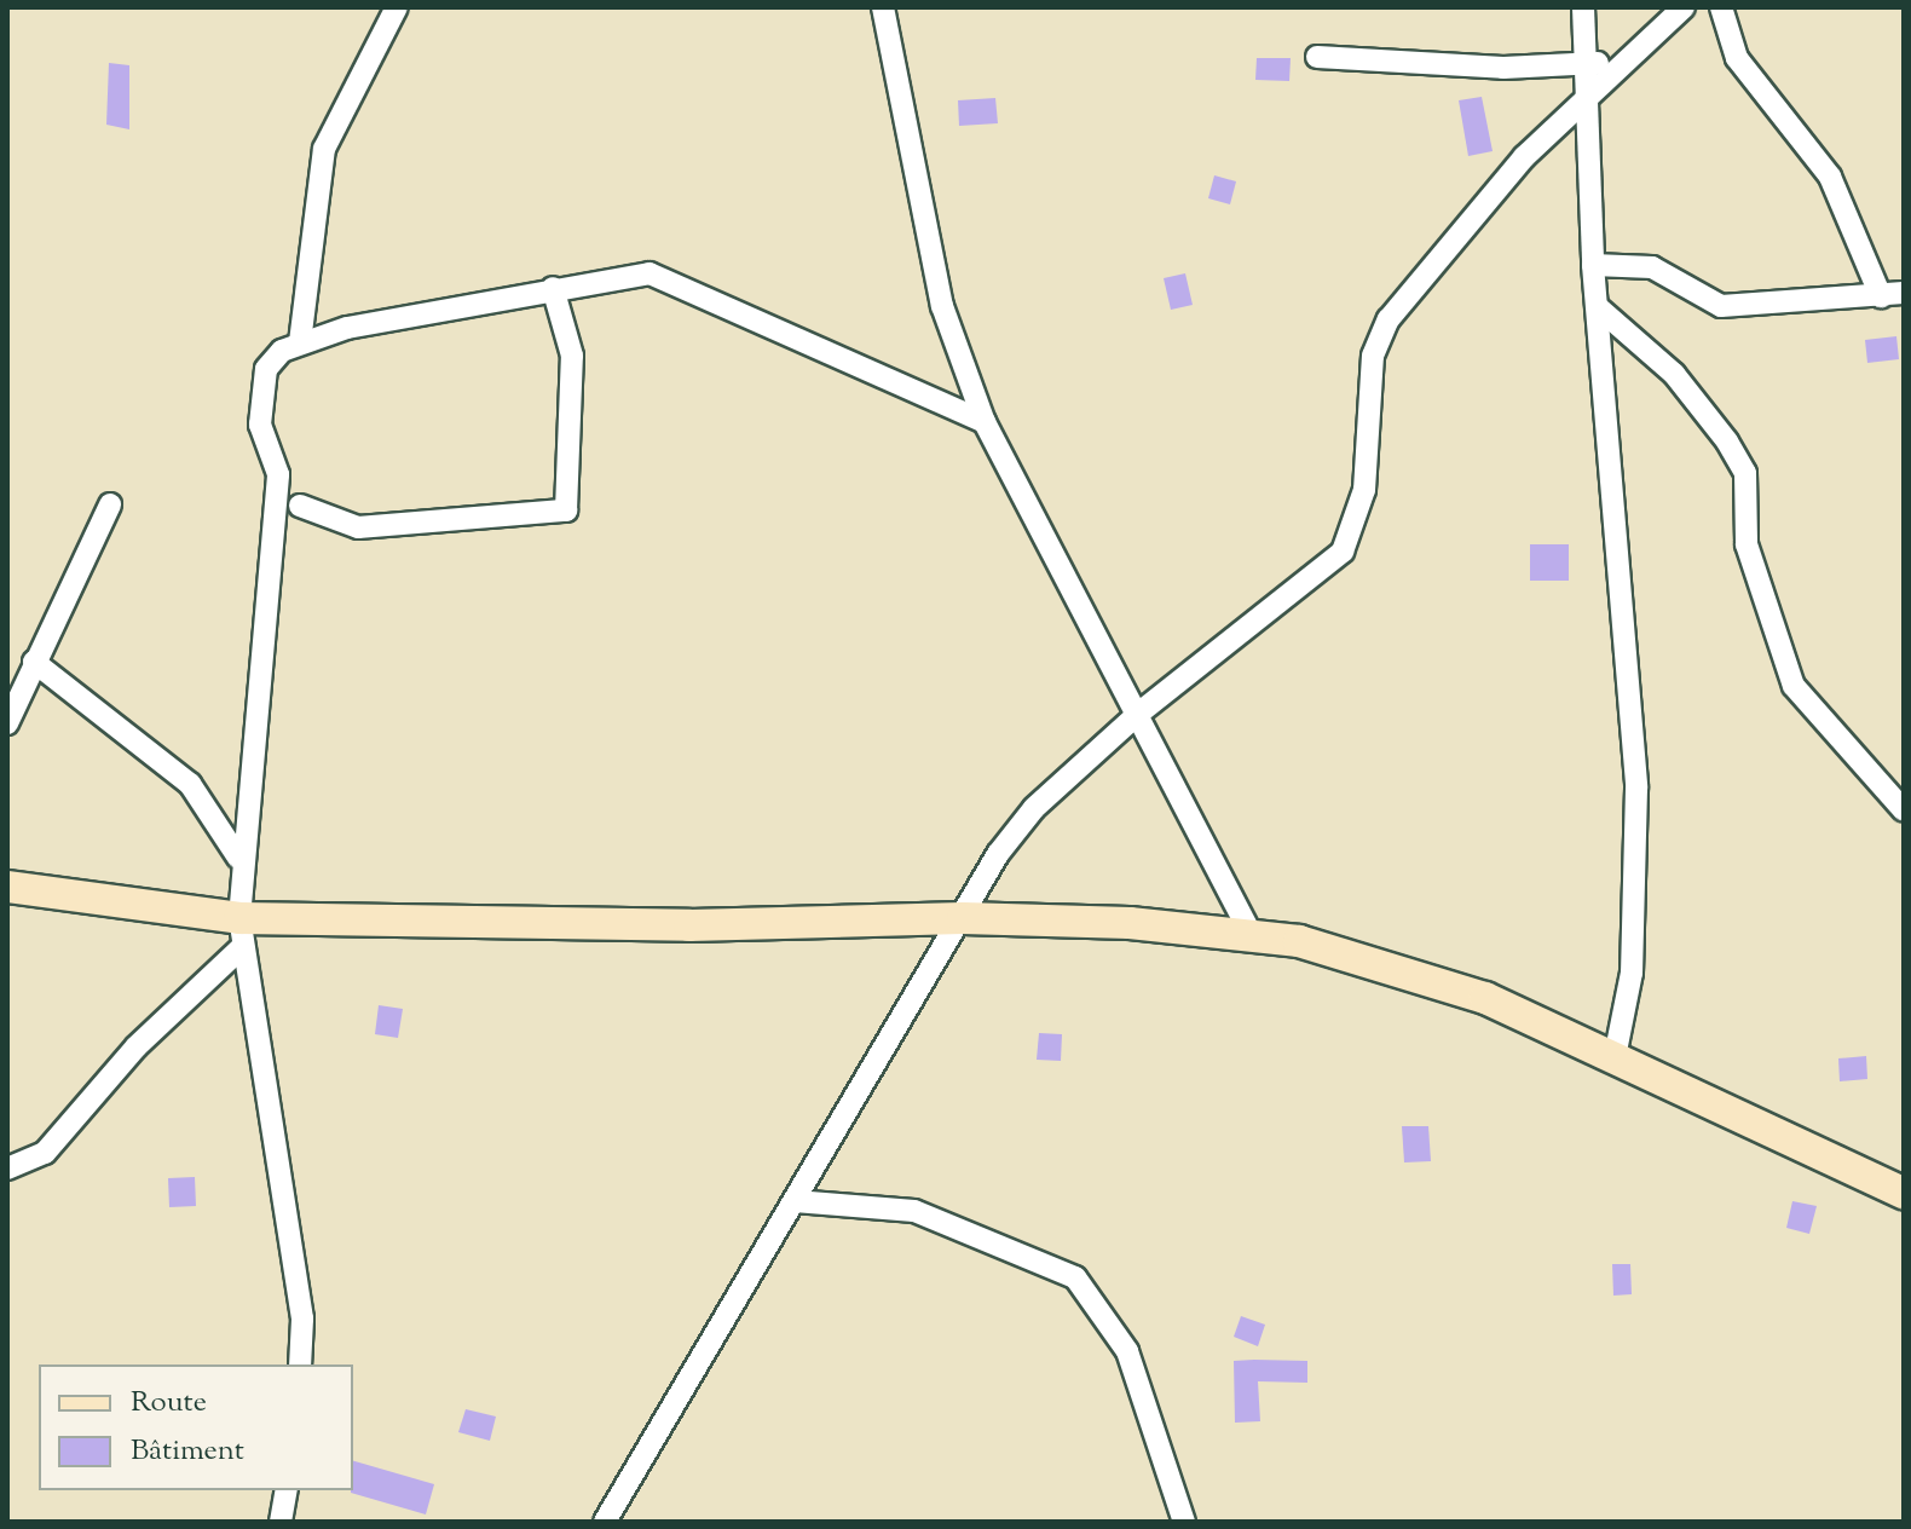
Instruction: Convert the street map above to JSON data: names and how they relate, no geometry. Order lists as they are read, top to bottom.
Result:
{
  "legend": ["Route", "Bâtiment"]
}
